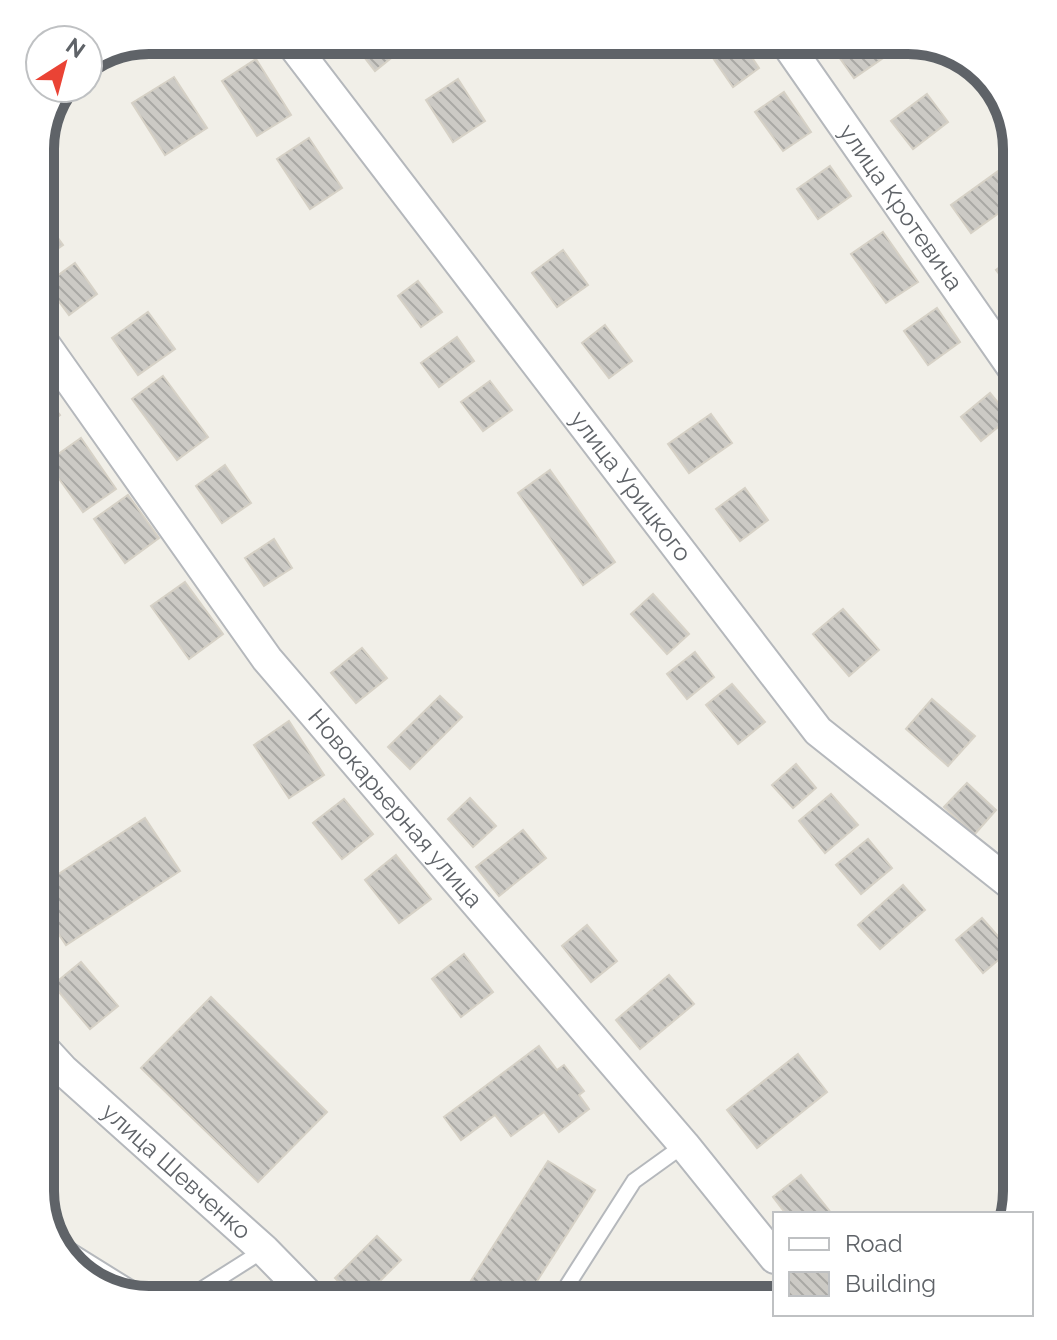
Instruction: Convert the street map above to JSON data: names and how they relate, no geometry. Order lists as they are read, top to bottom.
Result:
{
  "streets": {
    "street": [
      "улица Кротевича",
      "улица Урицкого",
      "Новокарьерная улица",
      "улица Шевченко"
    ]
  },
  "legend": ["Road", "Building"],
  "north": "top right"
}
